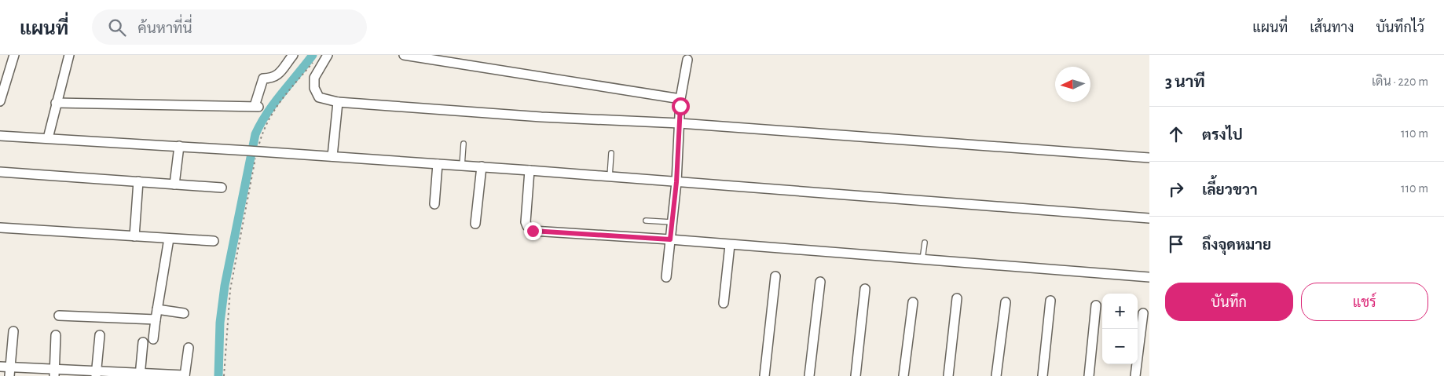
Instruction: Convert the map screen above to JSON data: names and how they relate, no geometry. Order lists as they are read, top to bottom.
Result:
{
  "north": "left",
  "page": {
    "header": "แผนที่",
    "search": "ค้นหาที่นี่",
    "nav": ["แผนที่", "เส้นทาง", "บันทึกไว้"],
    "heading": ["3 นาที", "เดิน · 220 m"],
    "list": [
      ["ตรงไป", "110 m"],
      ["เลี้ยวขวา", "110 m"],
      "ถึงจุดหมาย"
    ],
    "buttons": ["บันทึก", "แชร์"],
    "map_buttons": ["+", "−"]
  }
}
